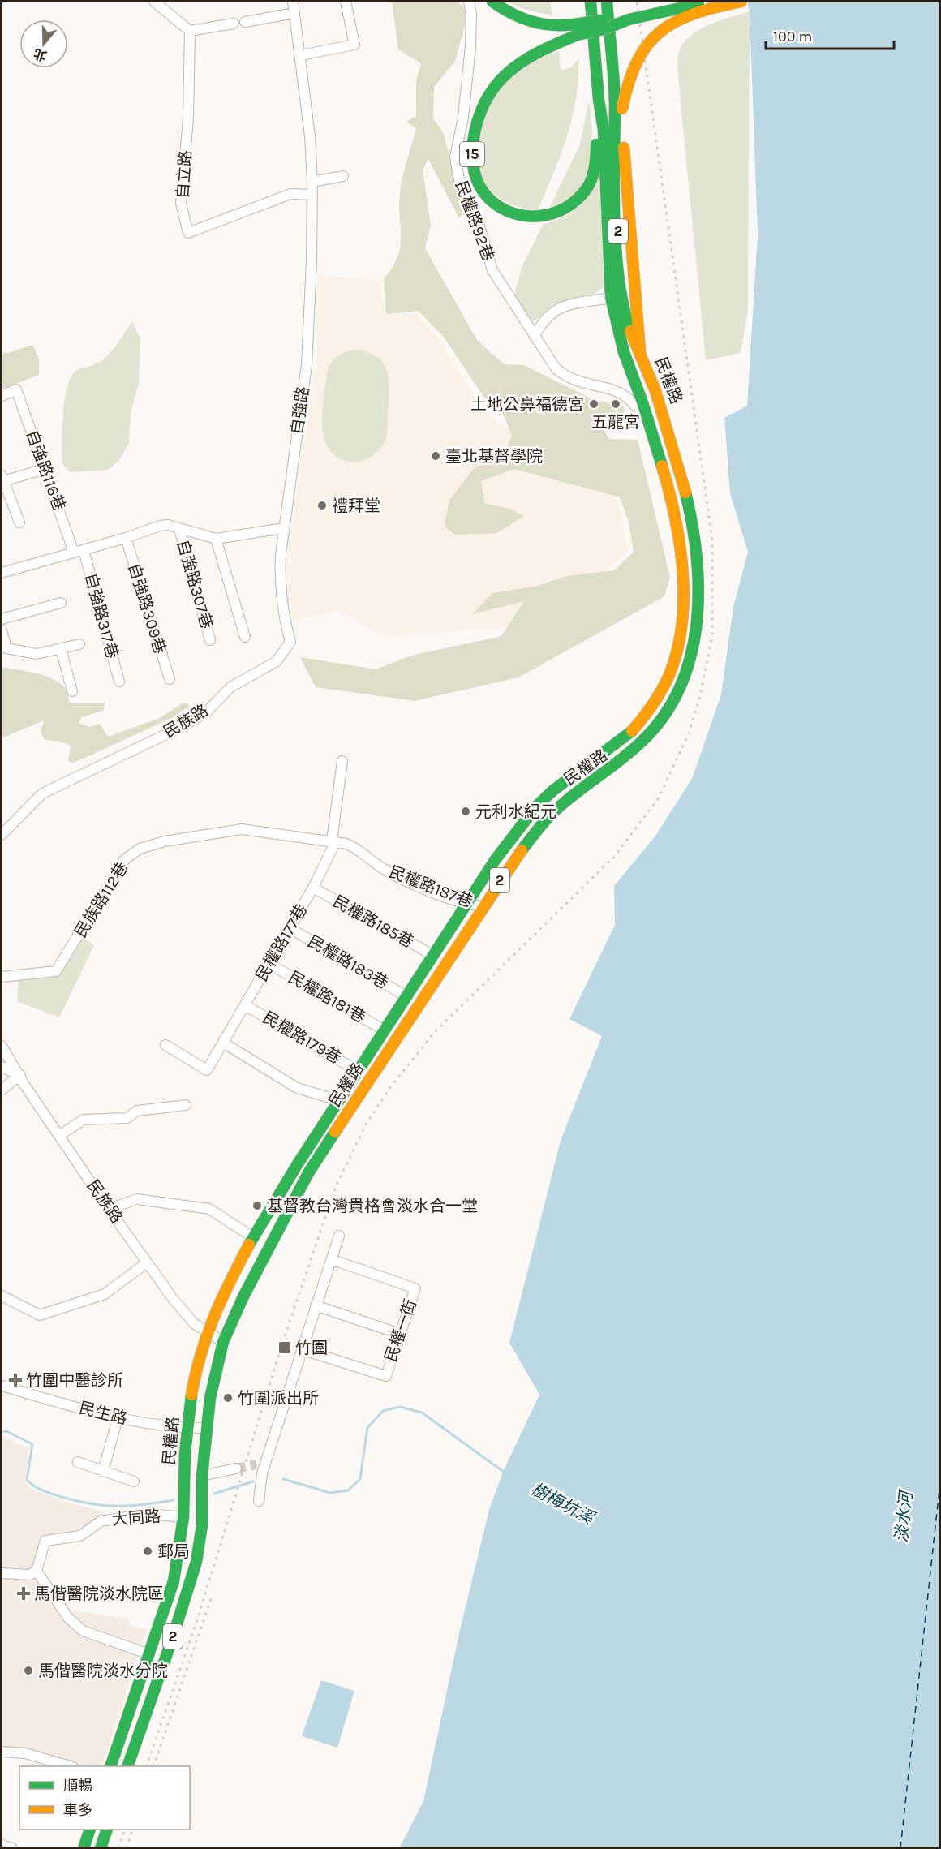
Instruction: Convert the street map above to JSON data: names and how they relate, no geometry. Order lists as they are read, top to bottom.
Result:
{
  "streets": {
    "main road": ["15", "2", "民權路"],
    "street": [
      "自立路",
      "民權路92巷",
      "自強路",
      "自強路116巷",
      "自強路307巷",
      "自強路309巷",
      "自強路317巷",
      "民族路",
      "民權路187巷",
      "民族路112巷",
      "民權路185巷",
      "民權路177巷",
      "民權路183巷",
      "民權路181巷",
      "民權路179巷",
      "民權一街",
      "民生路",
      "大同路"
    ]
  },
  "crossings": [
    ["15", "民權路"],
    ["自立路", "自強路"],
    ["民權路92巷", "民權路"],
    ["民權路", "民族路"],
    ["民權路", "民權路187巷"],
    ["民權路", "民權路185巷"],
    ["民權路", "民權路183巷"],
    ["民權路", "民權路181巷"],
    ["民權路", "民權路179巷"],
    ["民權路", "民生路"],
    ["民權路", "大同路"],
    ["自強路", "民族路"],
    ["自強路116巷", "自強路317巷"],
    ["民權路187巷", "民族路112巷"],
    ["民權路187巷", "民權路177巷"],
    ["民權路185巷", "民權路177巷"],
    ["民權路177巷", "民權路183巷"],
    ["民權路177巷", "民權路181巷"],
    ["民權路177巷", "民權路179巷"]
  ],
  "water": ["樹梅坑溪", "淡水河"],
  "places": {
    "other": [
      "土地公鼻福德宮",
      "五龍宮",
      "臺北基督學院",
      "禮拜堂",
      "元利水紀元",
      "基督教台灣貴格會淡水合一堂",
      "竹圍派出所",
      "郵局",
      "馬偕醫院淡水分院"
    ],
    "transit": ["竹圍"],
    "health": ["竹圍中醫診所", "馬偕醫院淡水院區"]
  },
  "legend": ["順暢", "車多"],
  "scale_bar": "100 m",
  "north": "bottom"
}
